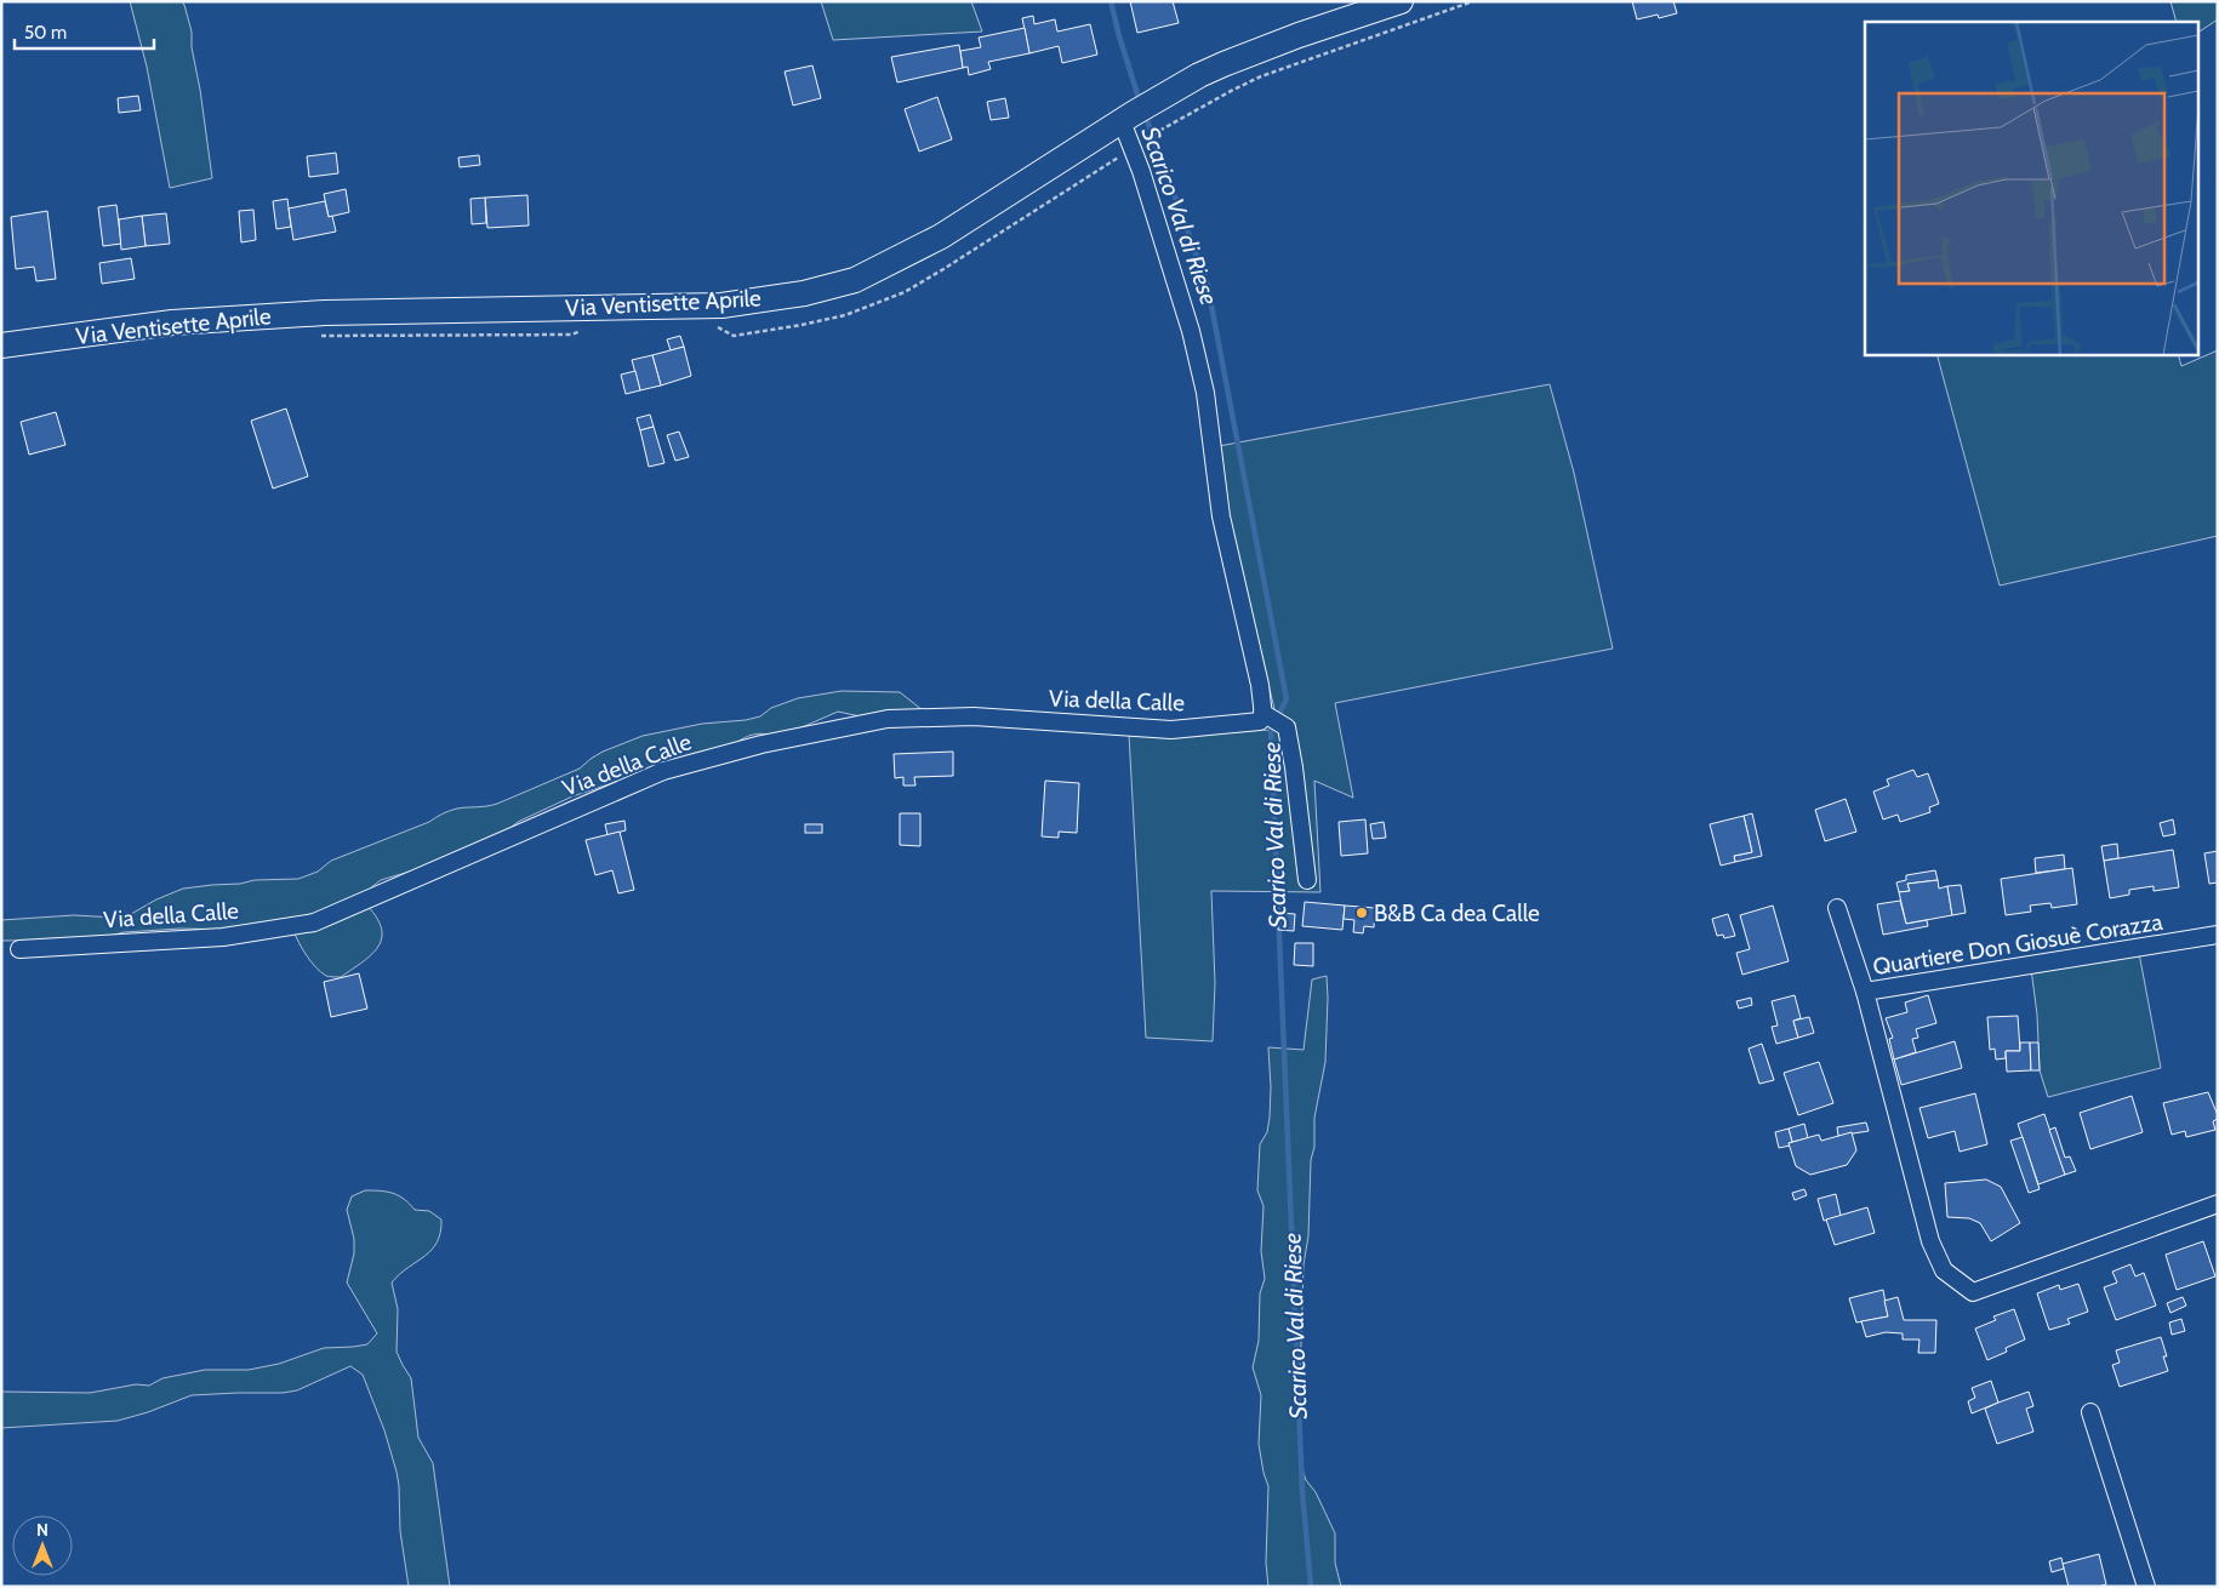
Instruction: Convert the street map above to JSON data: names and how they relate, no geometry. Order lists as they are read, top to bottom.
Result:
{
  "streets": {
    "main road": ["Via Ventisette Aprile"],
    "street": ["Via della Calle", "Quartiere Don Giosuè Corazza"]
  },
  "water": ["Scarico Val di Riese"],
  "places": ["B&B Ca dea Calle"],
  "scale_bar": "50 m",
  "north": "top"
}
